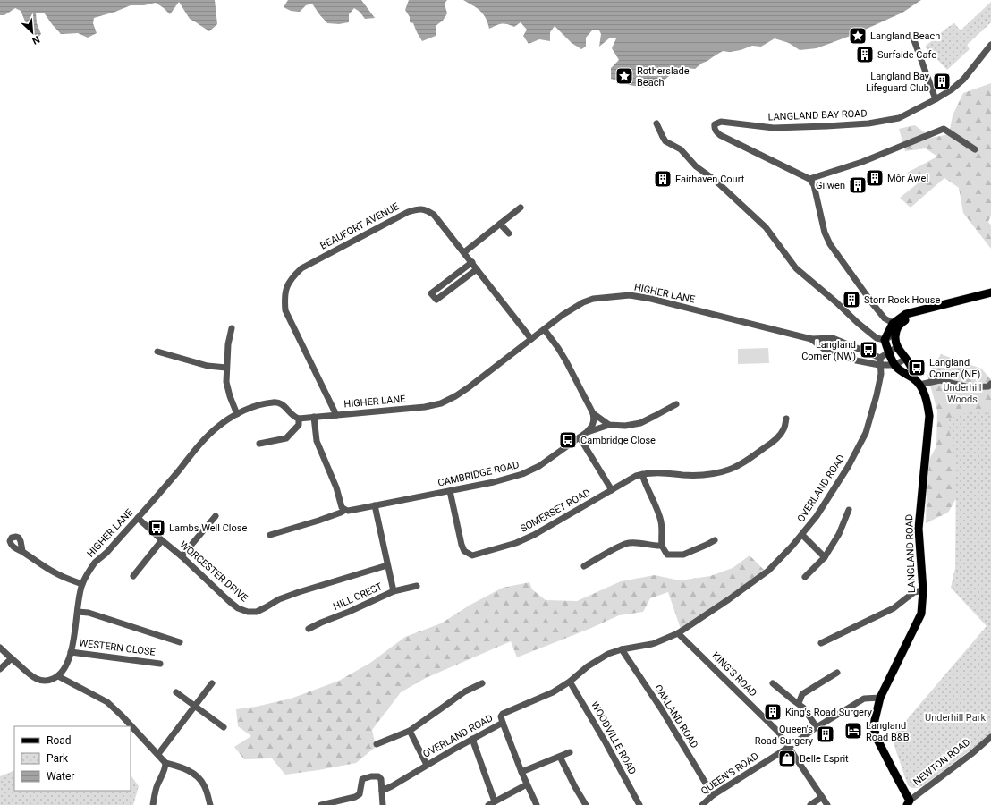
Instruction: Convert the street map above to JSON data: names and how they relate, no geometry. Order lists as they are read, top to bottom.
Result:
{
  "streets": {
    "main road": ["LANGLAND ROAD"],
    "street": [
      "LANGLAND BAY ROAD",
      "BEAUFORT AVENUE",
      "HIGHER LANE",
      "CAMBRIDGE ROAD",
      "OVERLAND ROAD",
      "SOMERSET ROAD",
      "WORCESTER DRIVE",
      "HILL CREST",
      "WESTERN CLOSE",
      "KING'S ROAD",
      "OAKLAND ROAD",
      "WOODVILLE ROAD",
      "NEWTON ROAD",
      "QUEEN'S ROAD"
    ]
  },
  "crossings": [
    ["BEAUFORT AVENUE", "HIGHER LANE"],
    ["HIGHER LANE", "OVERLAND ROAD"],
    ["HIGHER LANE", "LANGLAND ROAD"],
    ["HIGHER LANE", "WORCESTER DRIVE"],
    ["HIGHER LANE", "WESTERN CLOSE"],
    ["CAMBRIDGE ROAD", "SOMERSET ROAD"],
    ["OVERLAND ROAD", "KING'S ROAD"],
    ["OVERLAND ROAD", "OAKLAND ROAD"],
    ["OVERLAND ROAD", "WOODVILLE ROAD"],
    ["LANGLAND ROAD", "NEWTON ROAD"],
    ["LANGLAND ROAD", "QUEEN'S ROAD"],
    ["KING'S ROAD", "QUEEN'S ROAD"],
    ["OAKLAND ROAD", "QUEEN'S ROAD"]
  ],
  "parks": ["Underhill Woods", "Underhill Park"],
  "places": {
    "place": ["Langland Beach", "Rotherslade Beach"],
    "building": [
      "Surfside Cafe",
      "Langland Bay Lifeguard Club",
      "Môr Awel",
      "Fairhaven Court",
      "Gilwen",
      "Storr Rock House",
      "King's Road Surgery",
      "Queen's Road Surgery"
    ],
    "bus stop": [
      "Langland Corner (NW)",
      "Langland Corner (NE)",
      "Cambridge Close",
      "Lambs Well Close"
    ],
    "hotel": ["Langland Road B&B"],
    "shop": ["Belle Esprit"]
  },
  "legend": ["Road", "Park", "Water"],
  "north": "bottom right"
}
